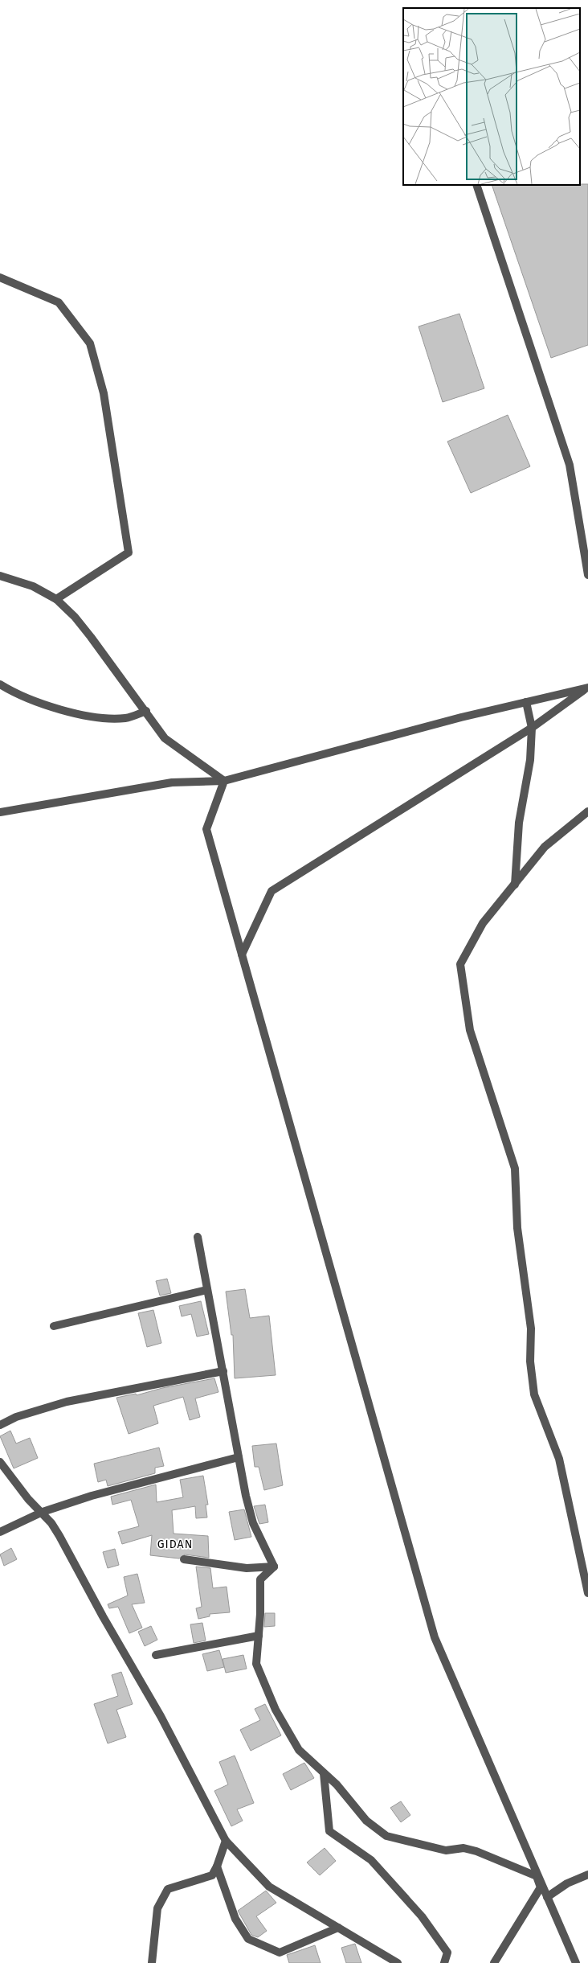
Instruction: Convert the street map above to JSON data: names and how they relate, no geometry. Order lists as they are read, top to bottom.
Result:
{
  "districts": ["GIDAN"]
}
